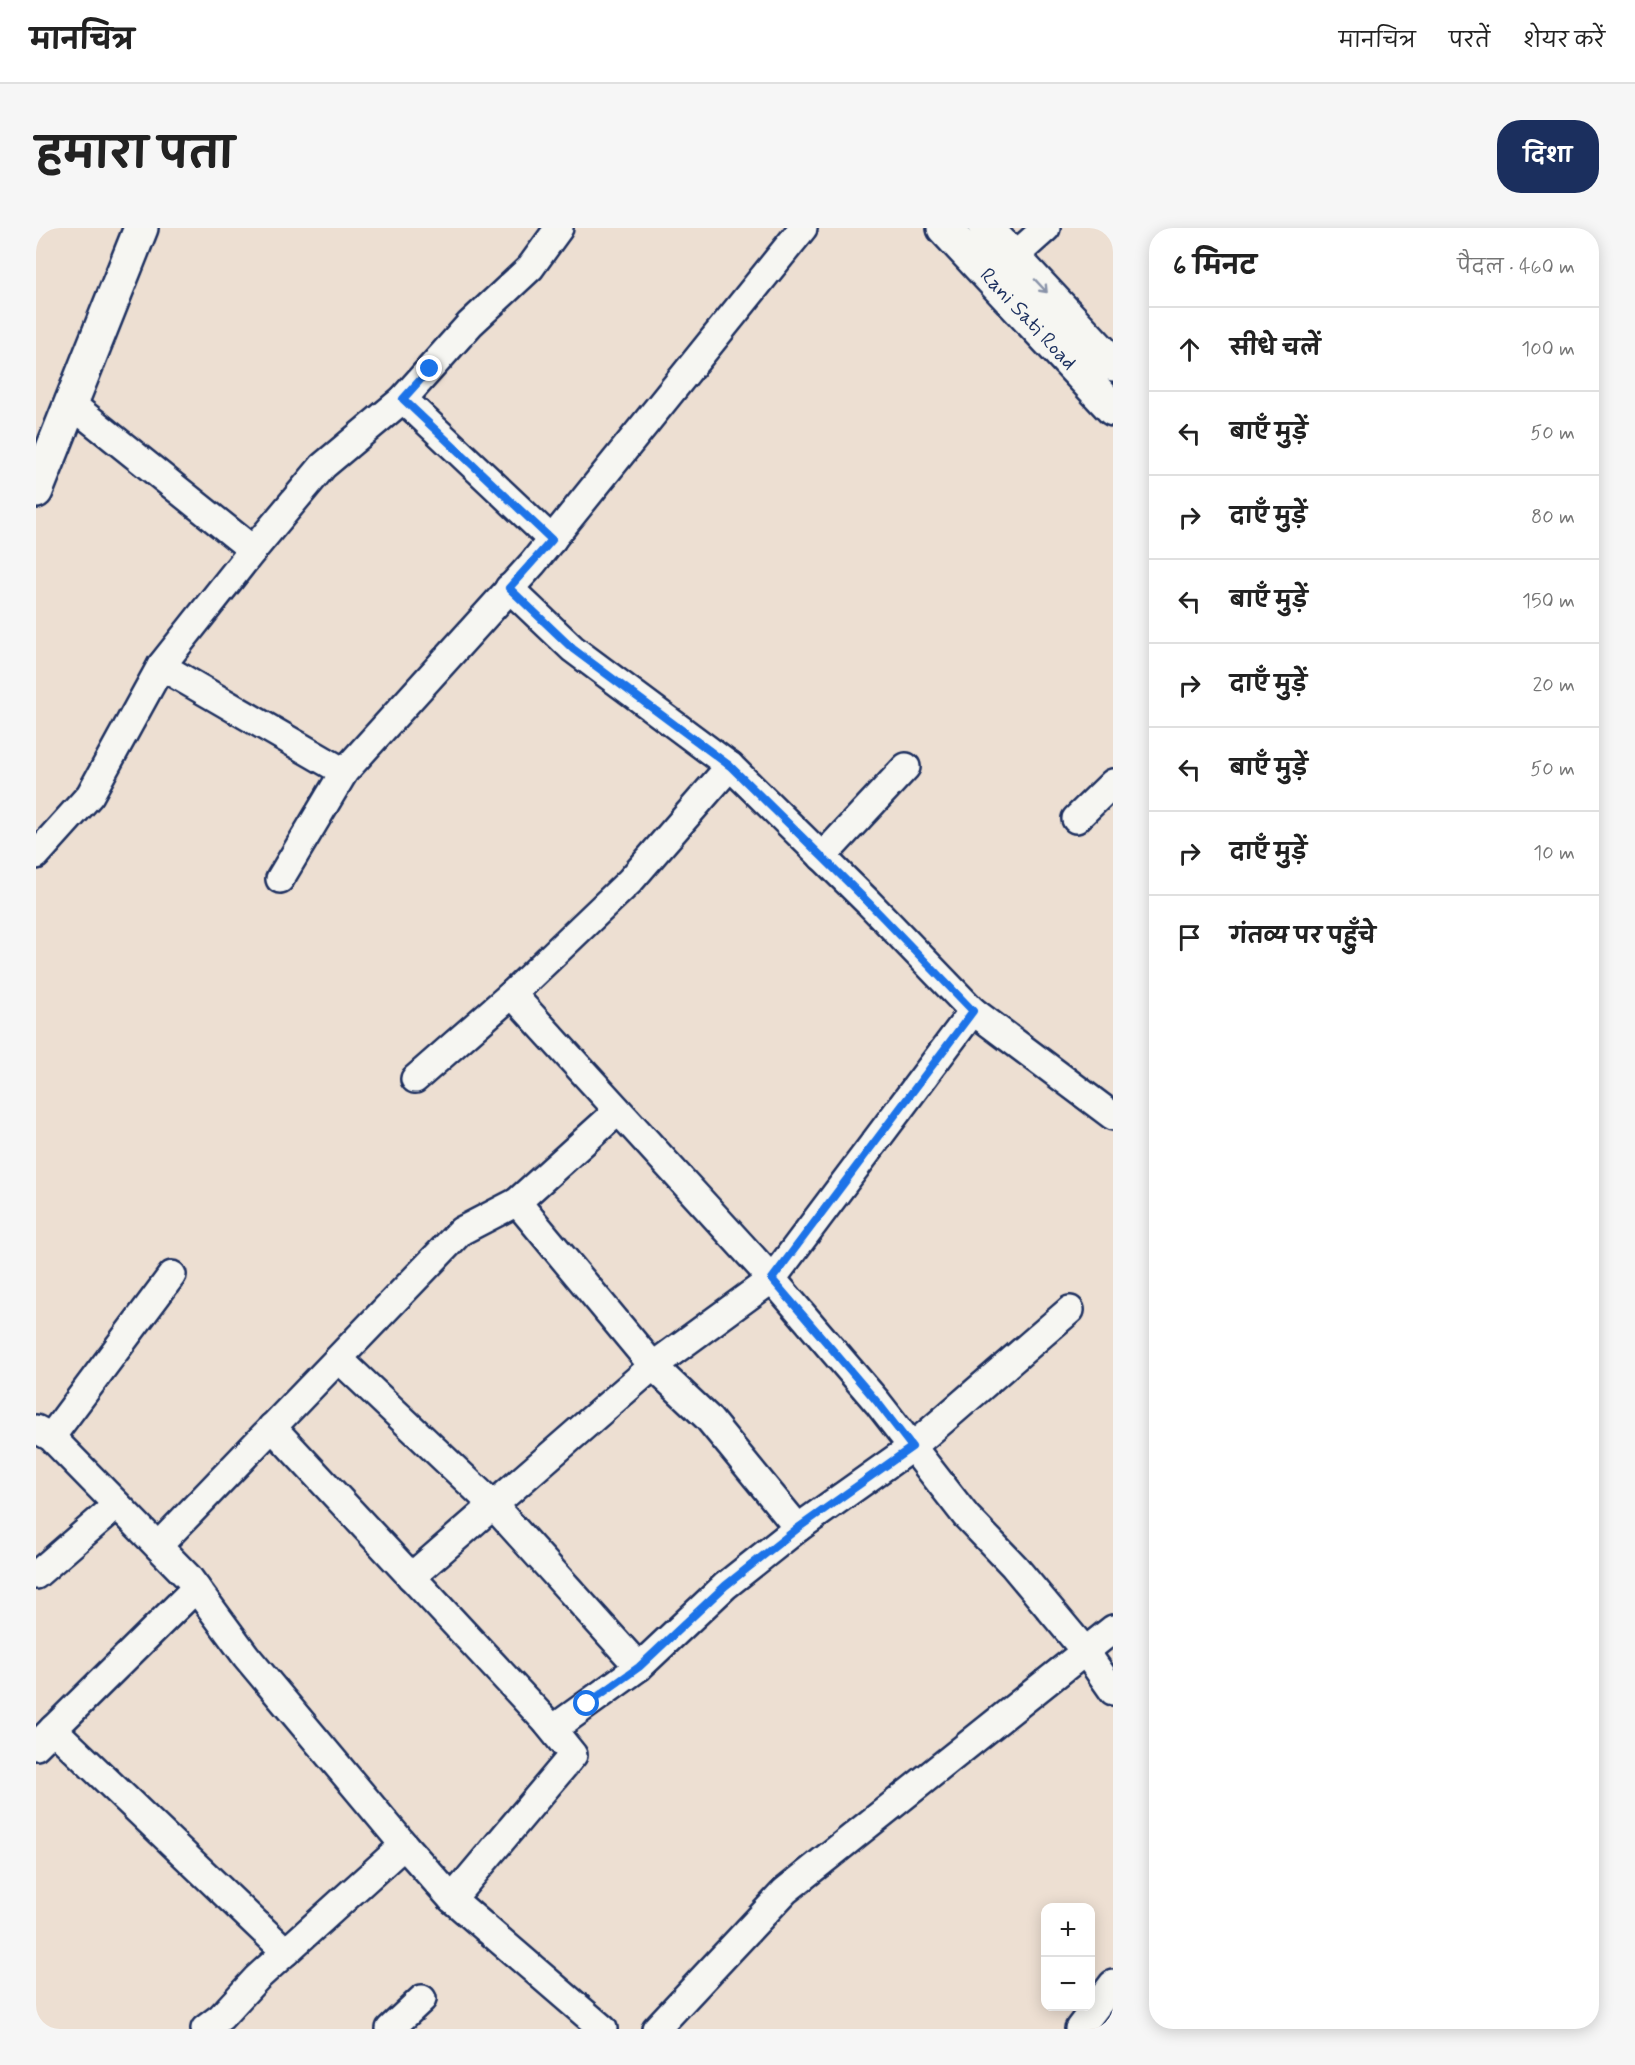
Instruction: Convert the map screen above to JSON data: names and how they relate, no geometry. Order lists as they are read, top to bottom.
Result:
{
  "streets": {
    "street": ["Rani Sati Road"]
  },
  "page": {
    "header": "मानचित्र",
    "nav": ["मानचित्र", "परतें", "शेयर करें"],
    "title": "हमारा पता",
    "buttons": "दिशा",
    "heading": ["6 मिनट", "पैदल · 460 m"],
    "list": [
      ["सीधे चलें", "100 m"],
      ["बाएँ मुड़ें", "50 m"],
      ["दाएँ मुड़ें", "80 m"],
      ["बाएँ मुड़ें", "150 m"],
      ["दाएँ मुड़ें", "20 m"],
      ["बाएँ मुड़ें", "50 m"],
      ["दाएँ मुड़ें", "10 m"],
      "गंतव्य पर पहुँचे"
    ],
    "map_buttons": ["+", "−"]
  }
}
